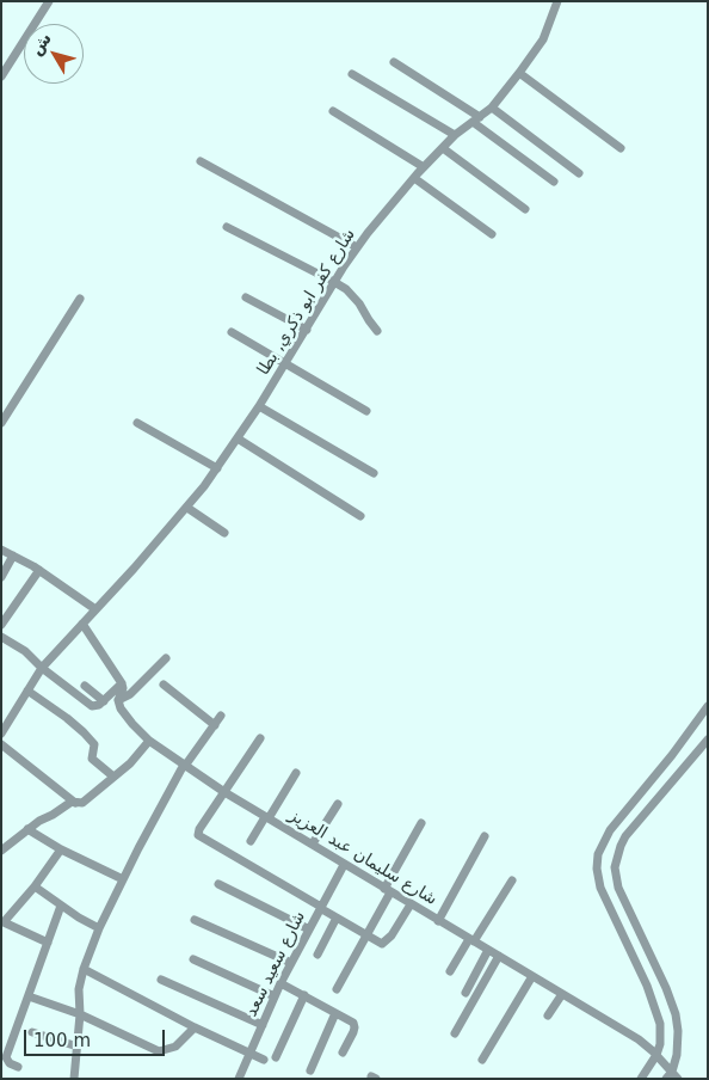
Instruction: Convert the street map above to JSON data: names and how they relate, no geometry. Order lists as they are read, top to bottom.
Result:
{
  "streets": {
    "street": ["شارع كفر ابو ذكري, بطا", "شارع سليمان عبد العزيز", "شارع سعيد سعد"]
  },
  "crossings": [
    ["شارع سليمان عبد العزيز", "شارع سعيد سعد"]
  ],
  "scale_bar": "100 m",
  "north": "top left"
}
